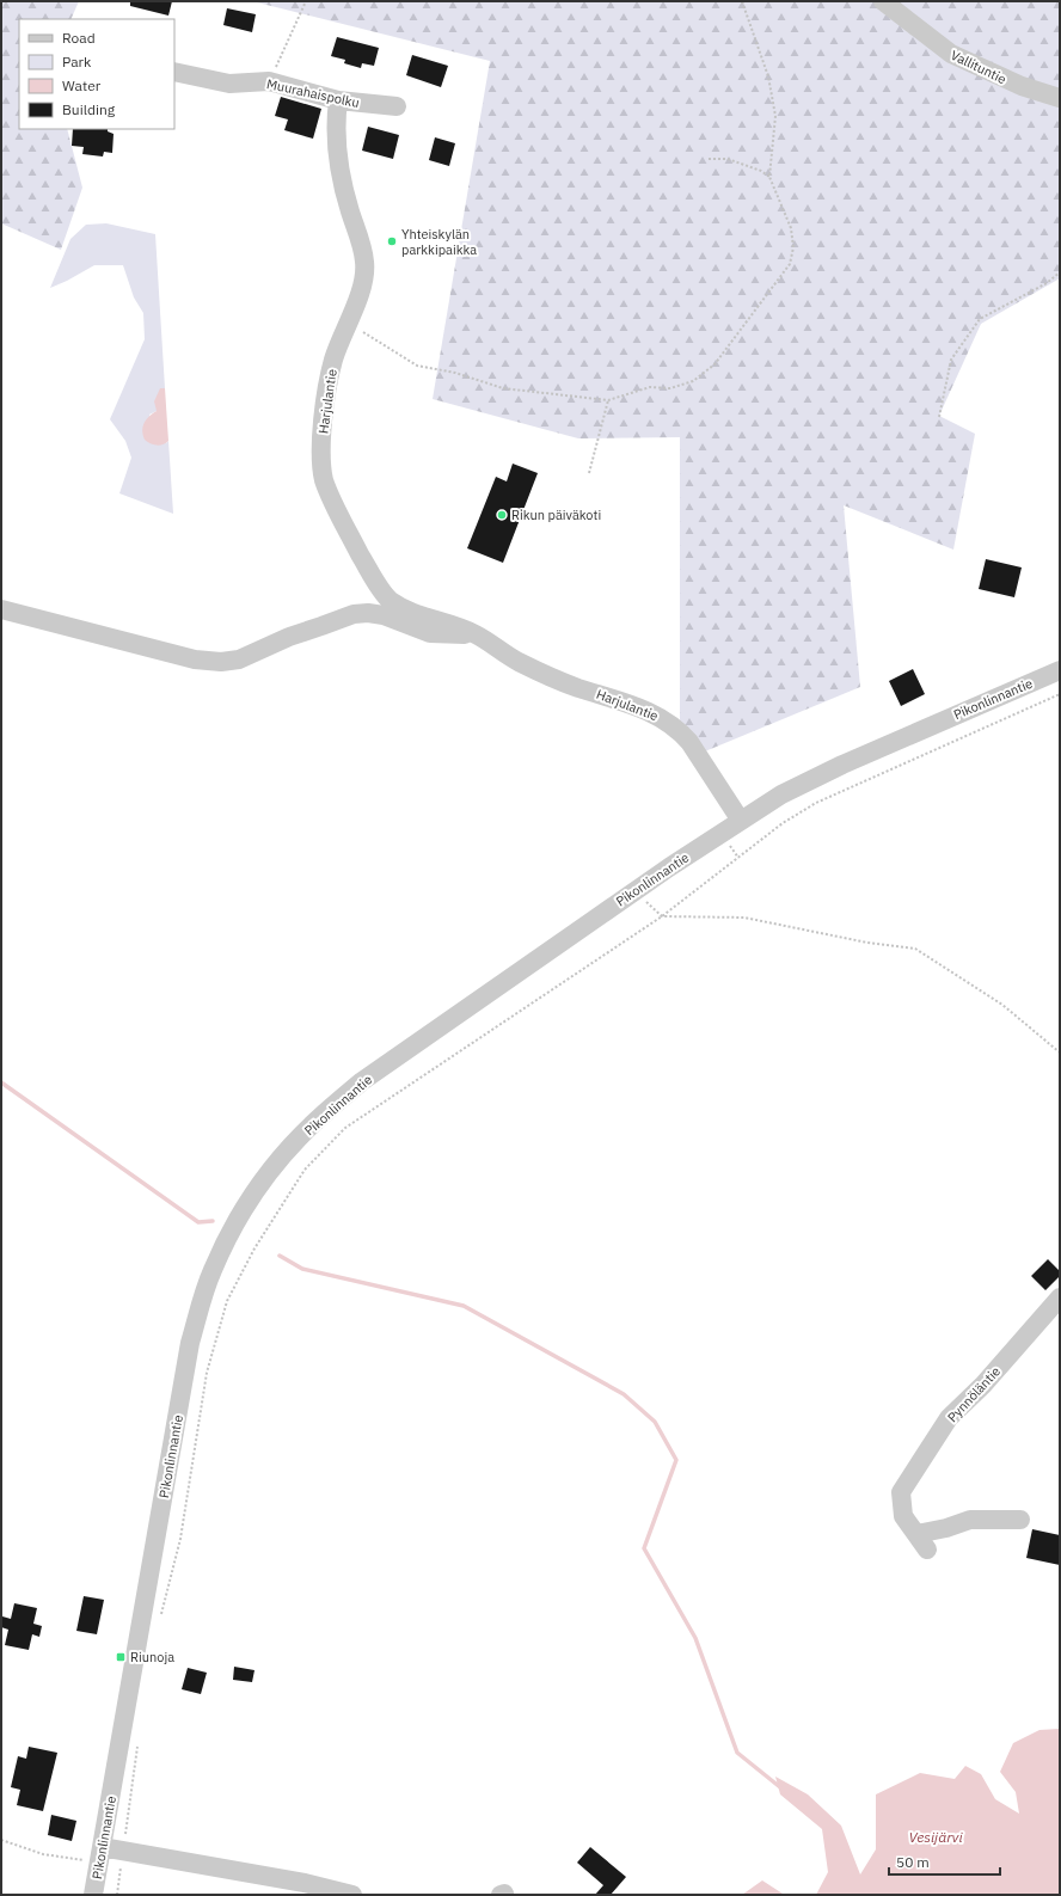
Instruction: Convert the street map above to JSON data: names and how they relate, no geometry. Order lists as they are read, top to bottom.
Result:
{
  "streets": {
    "street": [
      "Vallituntie",
      "Muurahaispolku",
      "Harjulantie",
      "Pikonlinnantie",
      "Pynnöläntie"
    ]
  },
  "crossings": [
    ["Muurahaispolku", "Harjulantie"],
    ["Harjulantie", "Pikonlinnantie"]
  ],
  "water": ["Vesijärvi"],
  "places": {
    "other": ["Yhteiskylän parkkipaikka", "Rikun päiväkoti"],
    "transit": ["Riunoja"]
  },
  "legend": [
    "Road",
    "Park",
    "Water",
    "Building"
  ],
  "scale_bar": "50 m"
}
